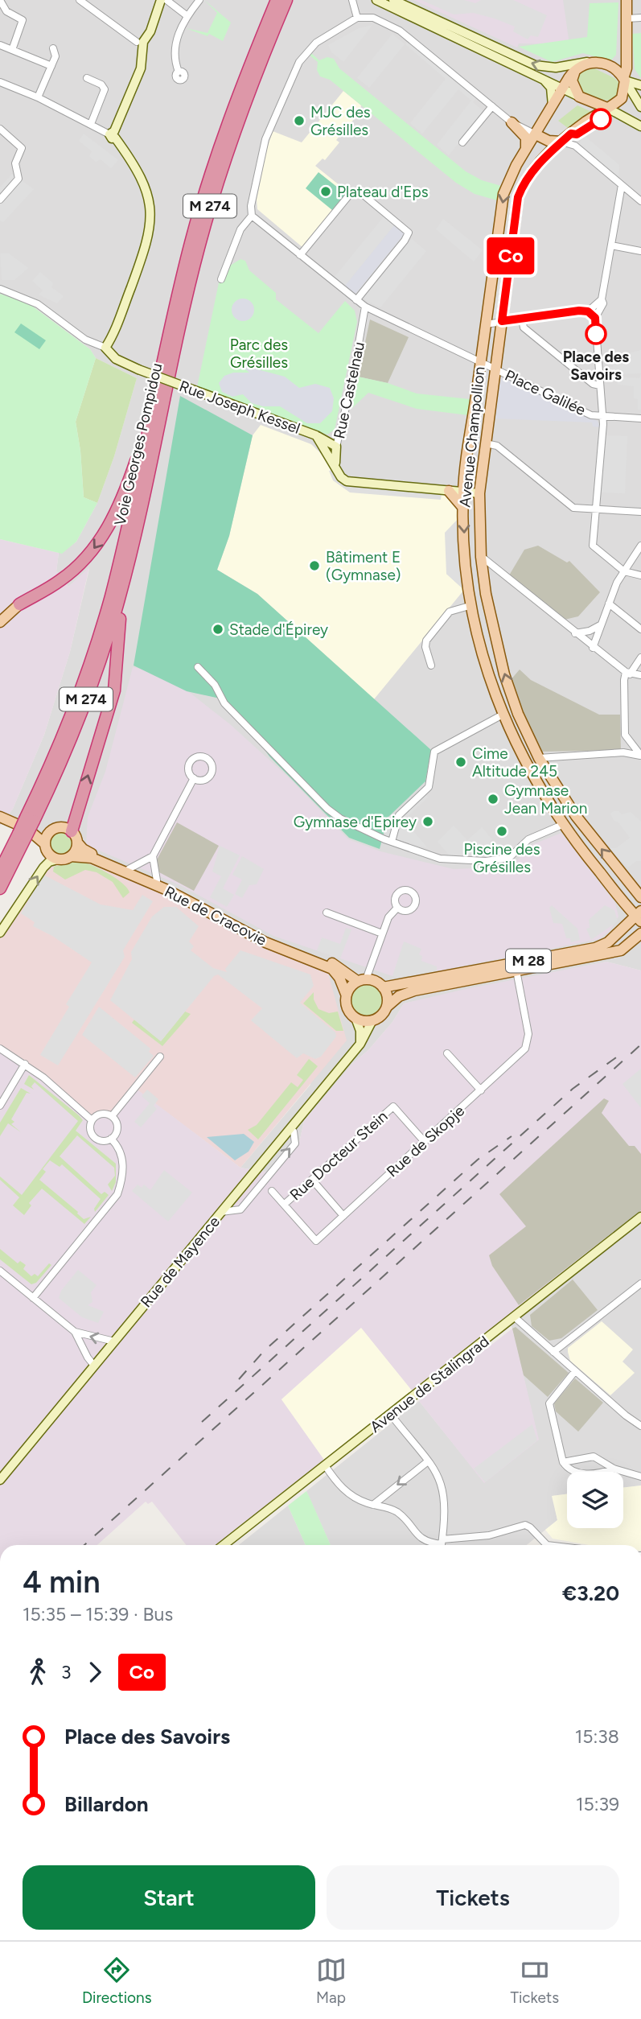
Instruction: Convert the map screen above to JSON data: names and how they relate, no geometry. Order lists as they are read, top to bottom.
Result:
{
  "streets": {
    "highway": ["M 274", "Voie Georges Pompidou"],
    "main road": ["Avenue Champollion", "Rue de Cracovie", "M 28"],
    "street": [
      "Rue Castelnau",
      "Place Galilée",
      "Rue Joseph Kessel",
      "Rue de Skopje",
      "Rue Docteur Stein",
      "Rue de Mayence",
      "Avenue de Stalingrad"
    ]
  },
  "crossings": [
    ["Rue Castelnau", "Place Galilée"],
    ["Rue Castelnau", "Rue Joseph Kessel"],
    ["Place Galilée", "Avenue Champollion"],
    ["Avenue Champollion", "M 28"],
    ["Rue de Cracovie", "M 28"],
    ["Rue de Cracovie", "Rue de Mayence"],
    ["M 28", "Rue de Skopje"],
    ["M 28", "Rue de Mayence"],
    ["Rue de Skopje", "Rue Docteur Stein"]
  ],
  "parks": ["Parc des Grésilles"],
  "places": [
    "MJC des Grésilles",
    "Plateau d'Eps",
    "Place des Savoirs",
    "Bâtiment E (Gymnase)",
    "Stade d'Épirey",
    "Cime Altitude 245",
    "Gymnase Jean Marion",
    "Gymnase d'Epirey",
    "Piscine des Grésilles"
  ],
  "lines": ["bus line Co"],
  "page": {
    "on_map": "Co",
    "heading": ["4 min", "15:35 – 15:39 · Bus", "€3.20"],
    "legs": ["3", "Co"],
    "list": [
      {
        "name": "Place des Savoirs",
        "value": "15:38"
      },
      {
        "name": "Billardon",
        "value": "15:39"
      }
    ],
    "buttons": ["Start", "Tickets"],
    "tabs": ["Directions", "Map", "Tickets"]
  }
}
